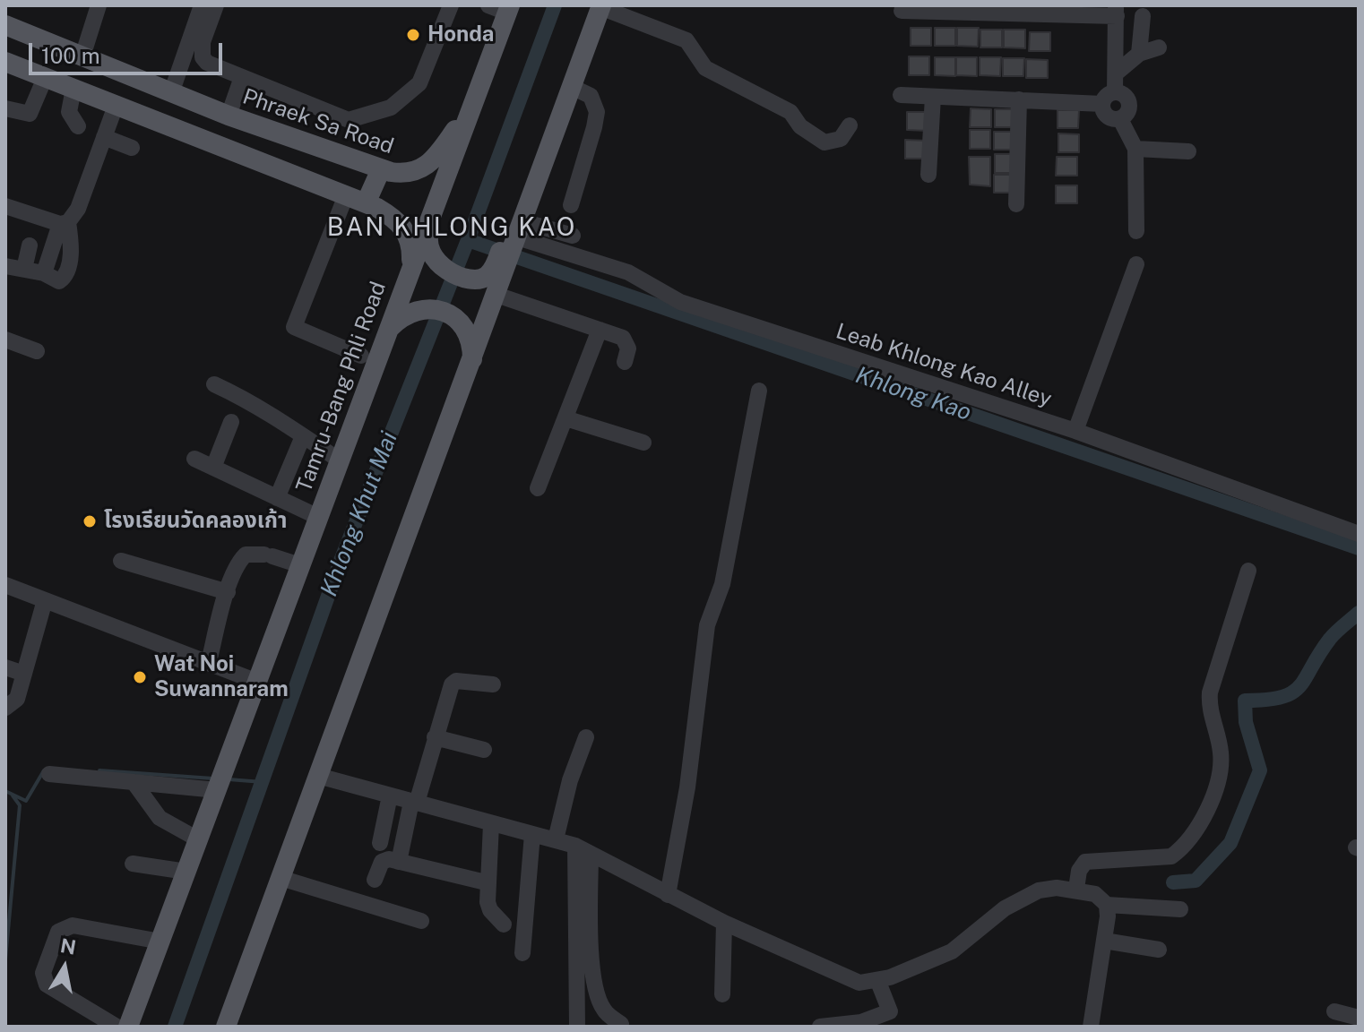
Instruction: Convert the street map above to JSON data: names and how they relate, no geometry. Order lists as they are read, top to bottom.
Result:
{
  "streets": {
    "main road": ["Phraek Sa Road", "Tamru-Bang Phli Road"],
    "street": ["Leab Khlong Kao Alley"]
  },
  "crossings": [
    ["Phraek Sa Road", "Tamru-Bang Phli Road"]
  ],
  "districts": ["BAN KHLONG KAO"],
  "water": ["Khlong Kao", "Khlong Khut Mai"],
  "places": ["Honda", "โรงเรียนวัดคลองเก้า", "Wat Noi Suwannaram"],
  "scale_bar": "100 m",
  "north": "top"
}
